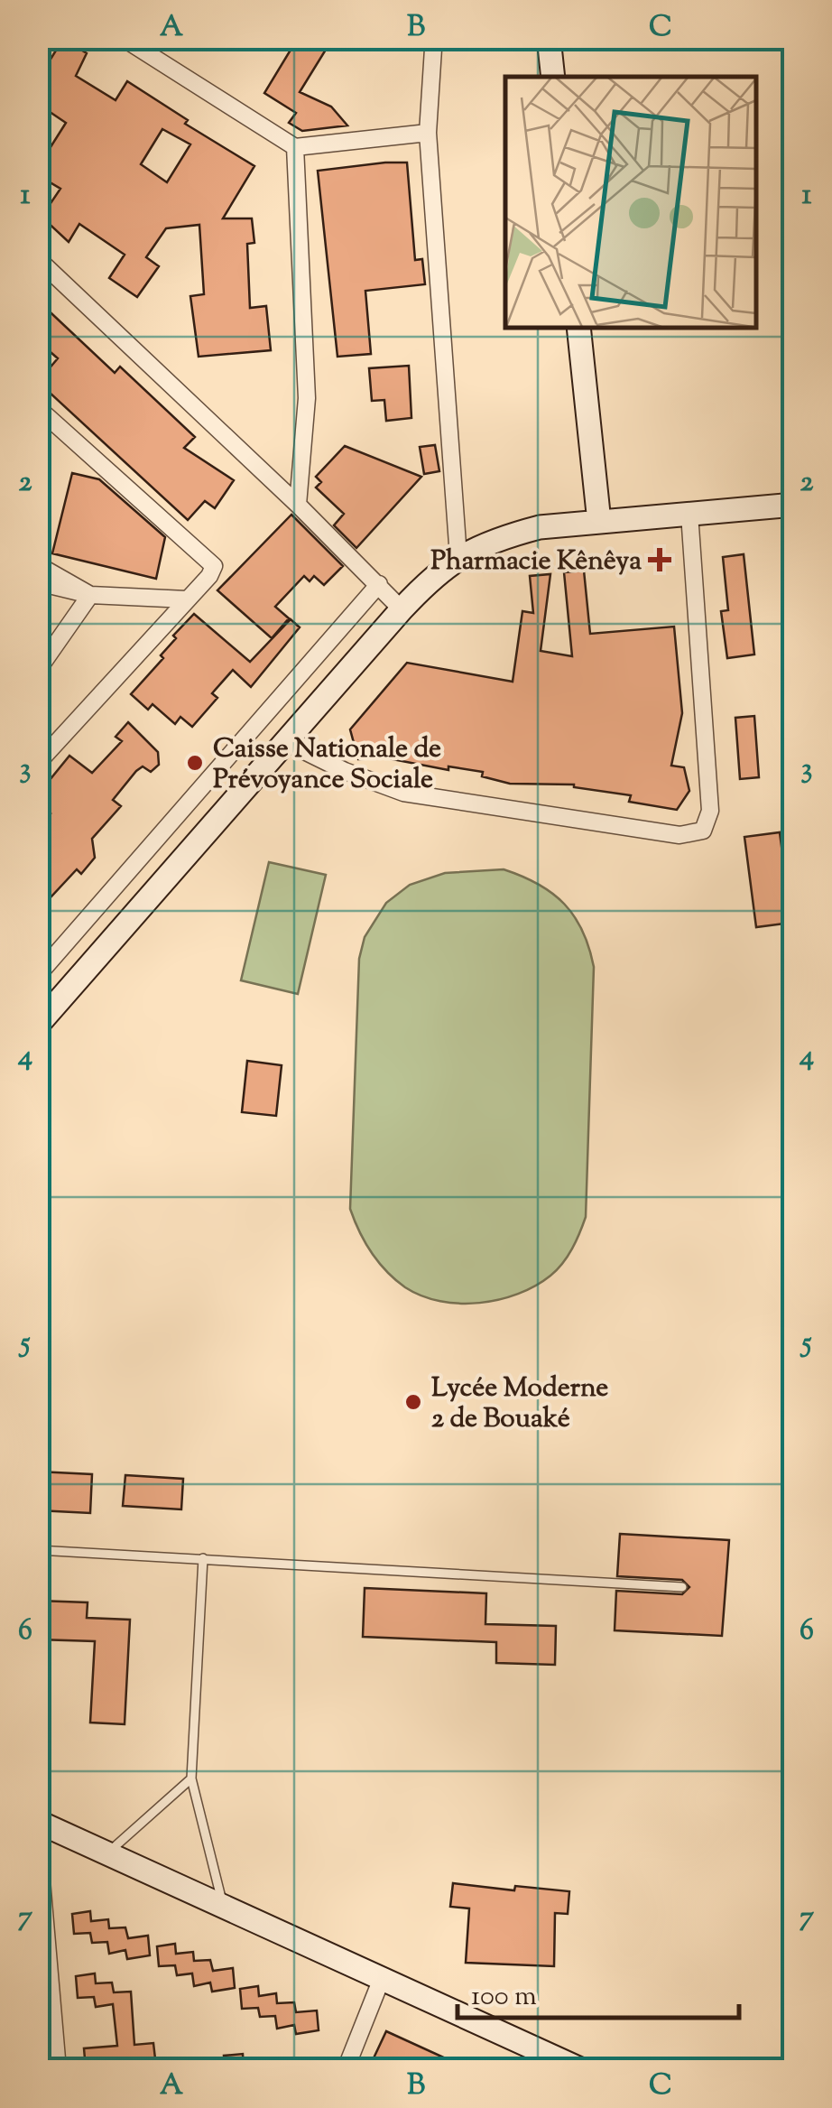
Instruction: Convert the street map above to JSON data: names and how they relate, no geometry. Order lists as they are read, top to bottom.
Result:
{
  "places": {
    "health": ["Pharmacie Kênêya"],
    "other": ["Caisse Nationale de Prévoyance Sociale", "Lycée Moderne 2 de Bouaké"]
  },
  "scale_bar": "100 m",
  "grid": {
    "columns": ["A", "B", "C"],
    "rows": [
      "1",
      "2",
      "3",
      "4",
      "5",
      "6",
      "7"
    ]
  }
}
